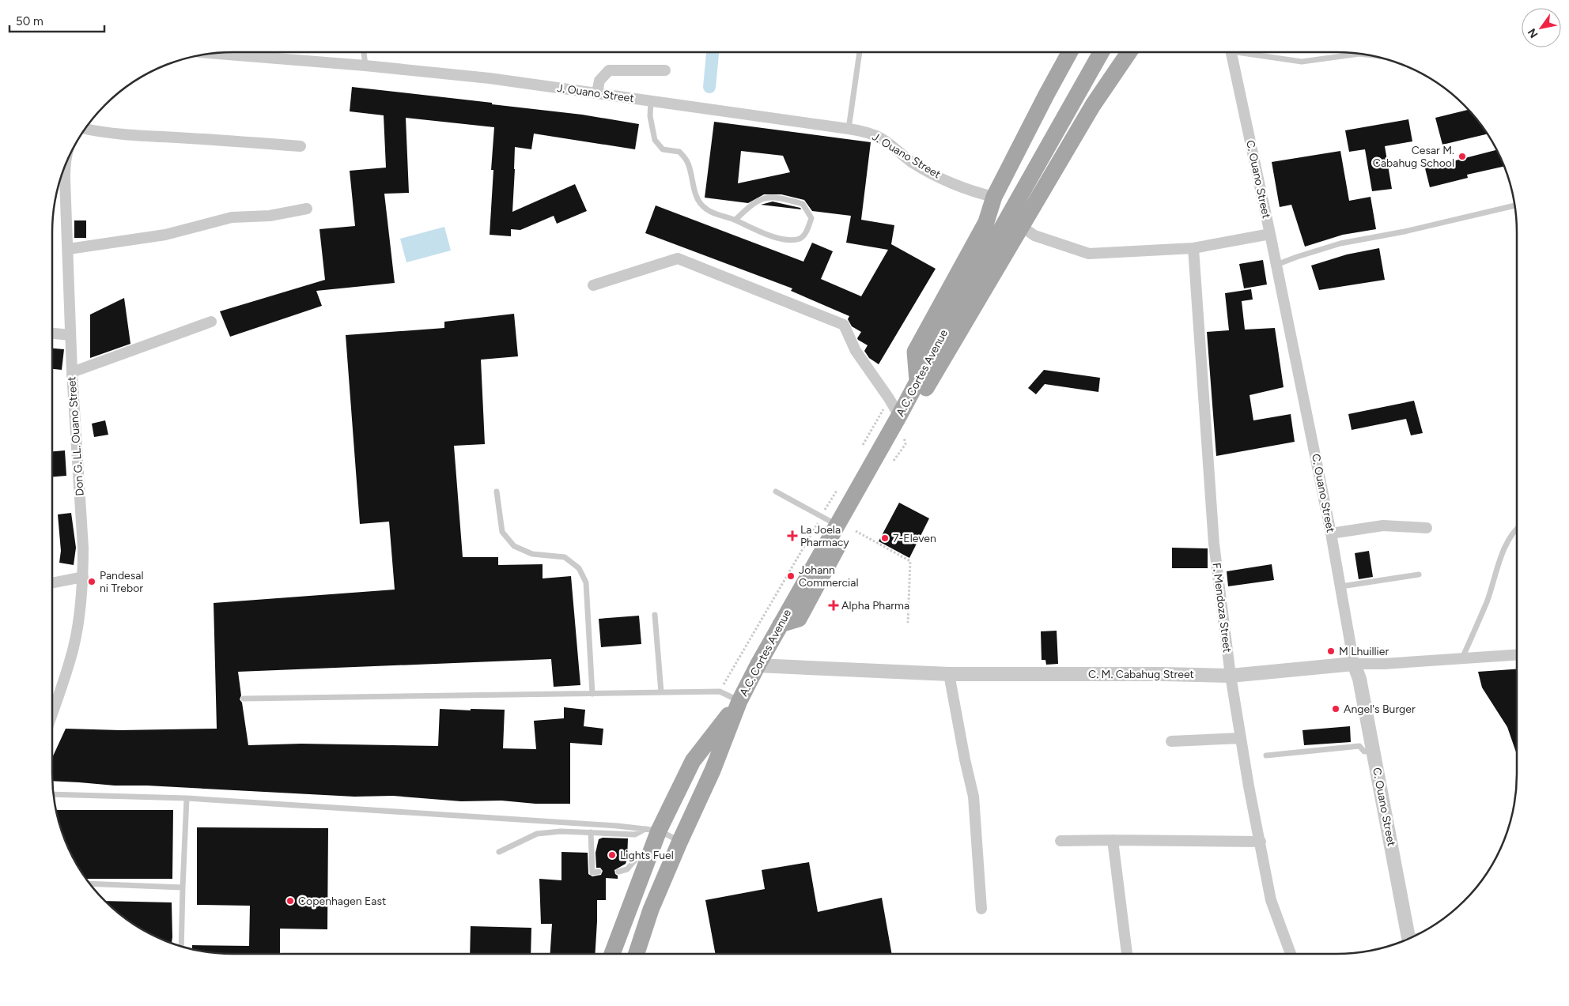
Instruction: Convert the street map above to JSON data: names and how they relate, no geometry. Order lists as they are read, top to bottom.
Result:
{
  "streets": {
    "main road": ["A.C. Cortes Avenue"],
    "street": [
      "J. Ouano Street",
      "C. Ouano Street",
      "Don G. LL. Ouano Street",
      "F. Mendoza Street",
      "C. M. Cabahug Street"
    ]
  },
  "crossings": [
    ["C. Ouano Street", "C. M. Cabahug Street"],
    ["A.C. Cortes Avenue", "C. M. Cabahug Street"],
    ["F. Mendoza Street", "C. M. Cabahug Street"]
  ],
  "places": {
    "other": [
      "Cesar M. Cabahug School",
      "7-Eleven",
      "Johann Commercial",
      "Pandesal ni Trebor",
      "M Lhuillier",
      "Angel's Burger",
      "Lights Fuel",
      "Copenhagen East"
    ],
    "health": ["La Joela Pharmacy", "Alpha Pharma"]
  },
  "scale_bar": "50 m",
  "north": "bottom left"
}
